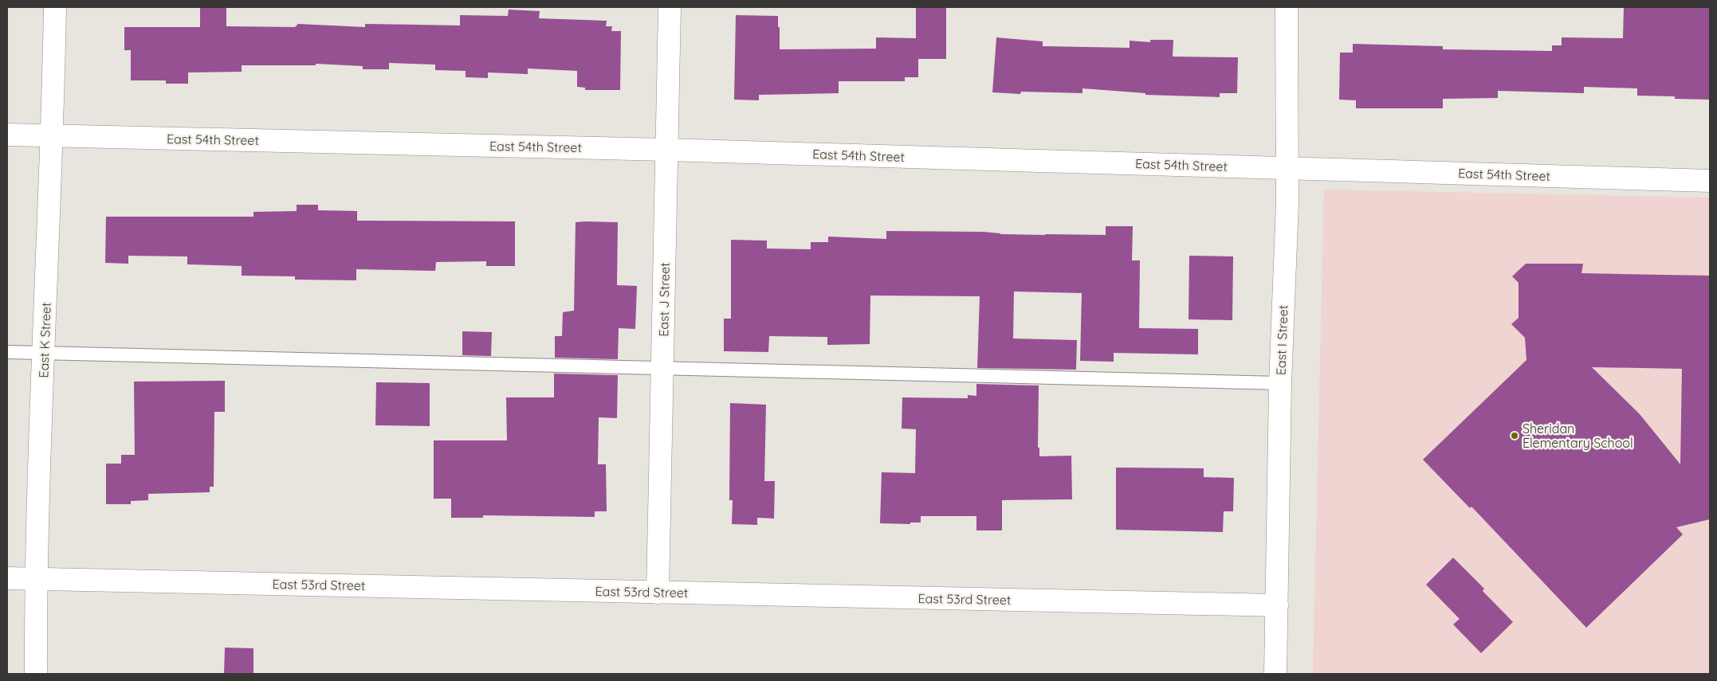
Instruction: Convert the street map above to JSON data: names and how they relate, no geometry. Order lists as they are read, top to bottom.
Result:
{
  "streets": {
    "street": [
      "East 54th Street",
      "East J Street",
      "East K Street",
      "East I Street",
      "East 53rd Street"
    ]
  },
  "crossings": [
    ["East 54th Street", "East J Street"],
    ["East 54th Street", "East K Street"],
    ["East 54th Street", "East I Street"],
    ["East J Street", "East 53rd Street"],
    ["East K Street", "East 53rd Street"],
    ["East I Street", "East 53rd Street"]
  ],
  "places": ["Sheridan Elementary School"]
}
